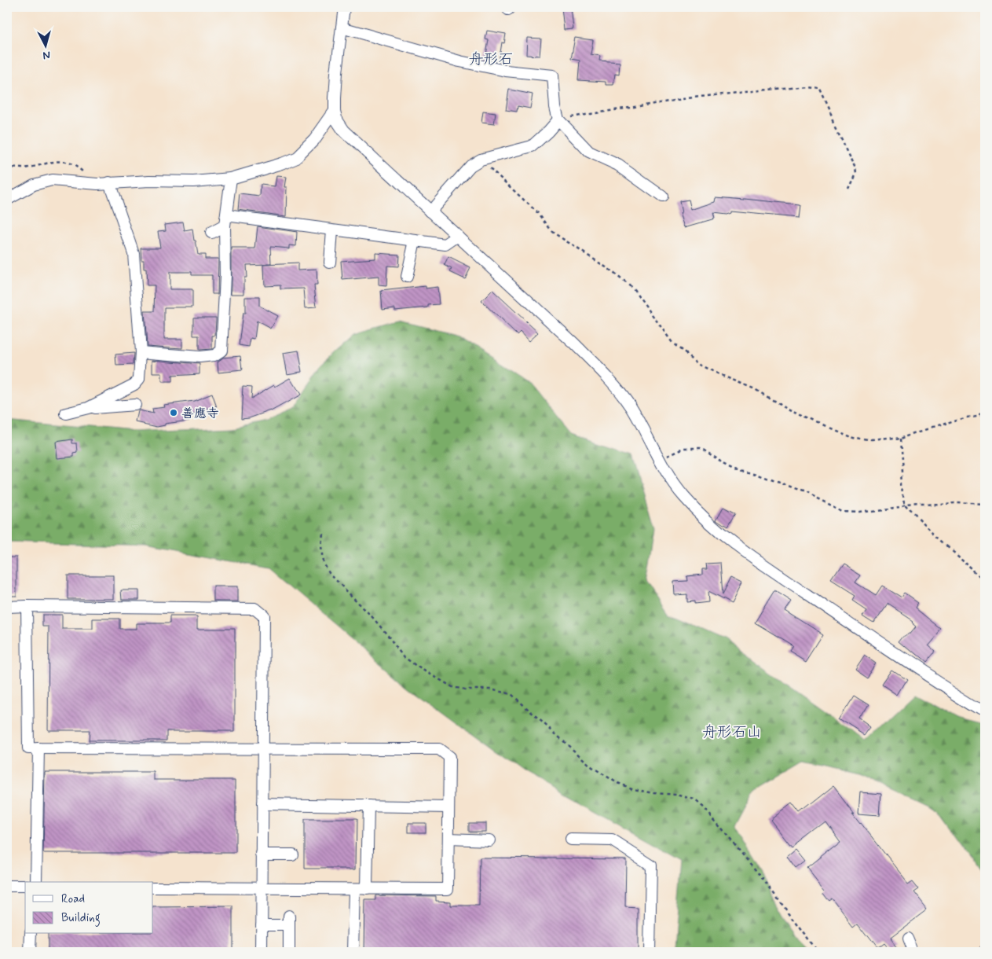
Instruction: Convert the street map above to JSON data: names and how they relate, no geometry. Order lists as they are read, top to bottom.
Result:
{
  "districts": ["舟形石", "舟形石山"],
  "places": ["善應寺"],
  "legend": ["Road", "Building"],
  "north": "bottom"
}
